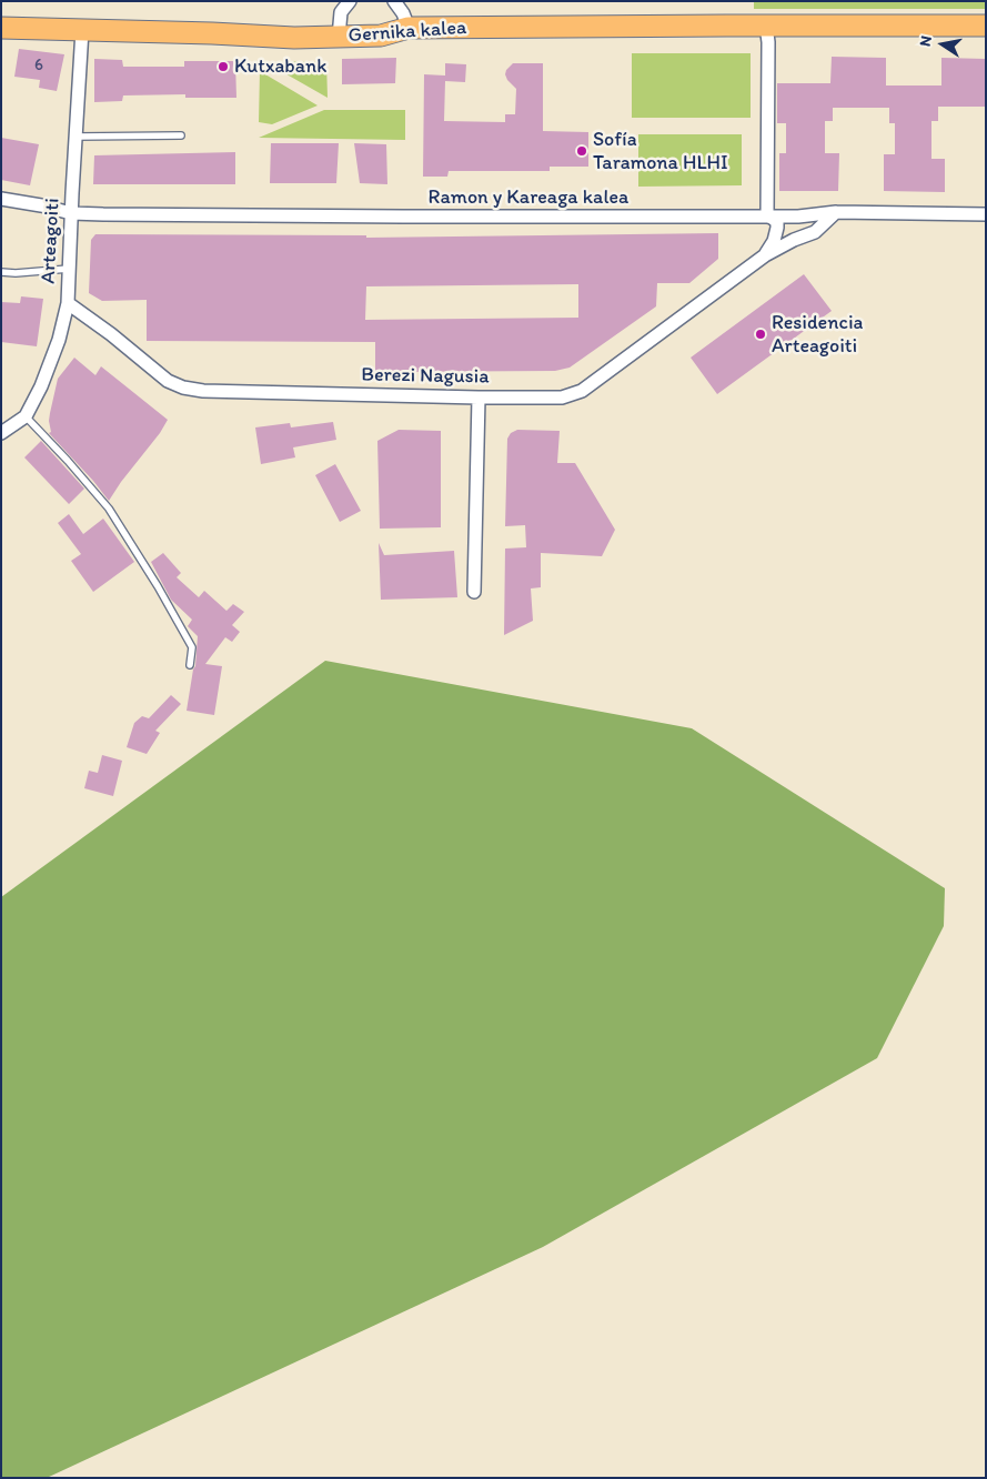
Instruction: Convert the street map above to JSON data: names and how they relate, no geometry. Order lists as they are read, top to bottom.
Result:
{
  "streets": {
    "main road": ["Gernika kalea"],
    "street": ["Ramon y Kareaga kalea", "Arteagoiti", "Berezi Nagusia"]
  },
  "crossings": [
    ["Gernika kalea", "Arteagoiti"],
    ["Ramon y Kareaga kalea", "Arteagoiti"],
    ["Ramon y Kareaga kalea", "Berezi Nagusia"],
    ["Arteagoiti", "Berezi Nagusia"]
  ],
  "places": ["Kutxabank", "Sofía Taramona HLHI", "Residencia Arteagoiti"],
  "house_numbers": ["6"],
  "north": "left"
}
